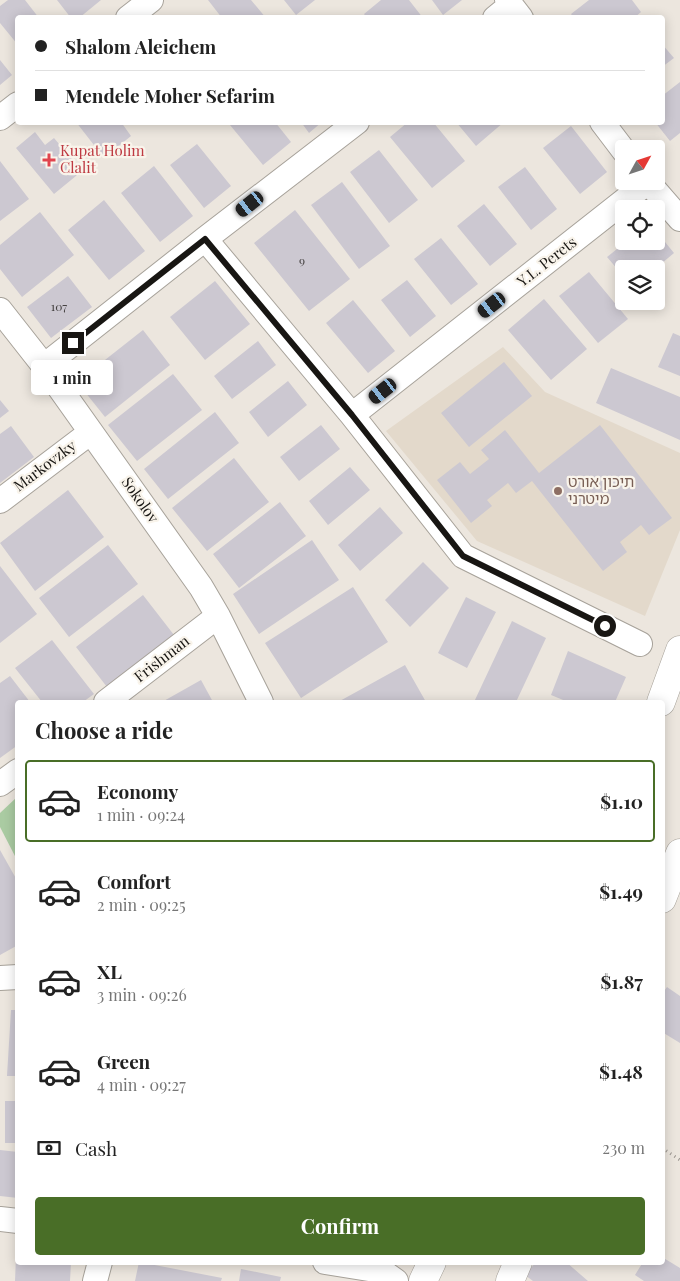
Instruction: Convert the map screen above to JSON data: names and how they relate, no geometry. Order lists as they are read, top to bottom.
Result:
{
  "streets": {
    "street": [
      "Y.L. Perets",
      "Markovzky",
      "Sokolov",
      "Frishman"
    ]
  },
  "crossings": [
    ["Markovzky", "Sokolov"],
    ["Sokolov", "Frishman"]
  ],
  "places": {
    "health": ["Kupat Holim Clalit"],
    "other": ["תיכון אורט מיטרני"]
  },
  "house_numbers": ["9", "107"],
  "north": "top right",
  "page": {
    "banner": ["Shalom Aleichem", "Mendele Moher Sefarim"],
    "bubble": "1 min",
    "heading": "Choose a ride",
    "list": [
      {
        "name": "Economy",
        "note": "1 min · 09:24",
        "value": "$1.10"
      },
      {
        "name": "Comfort",
        "note": "2 min · 09:25",
        "value": "$1.49"
      },
      {
        "name": "XL",
        "note": "3 min · 09:26",
        "value": "$1.87"
      },
      {
        "name": "Green",
        "note": "4 min · 09:27",
        "value": "$1.48"
      }
    ],
    "pay": ["Cash", "230 m"],
    "buttons": "Confirm"
  }
}
